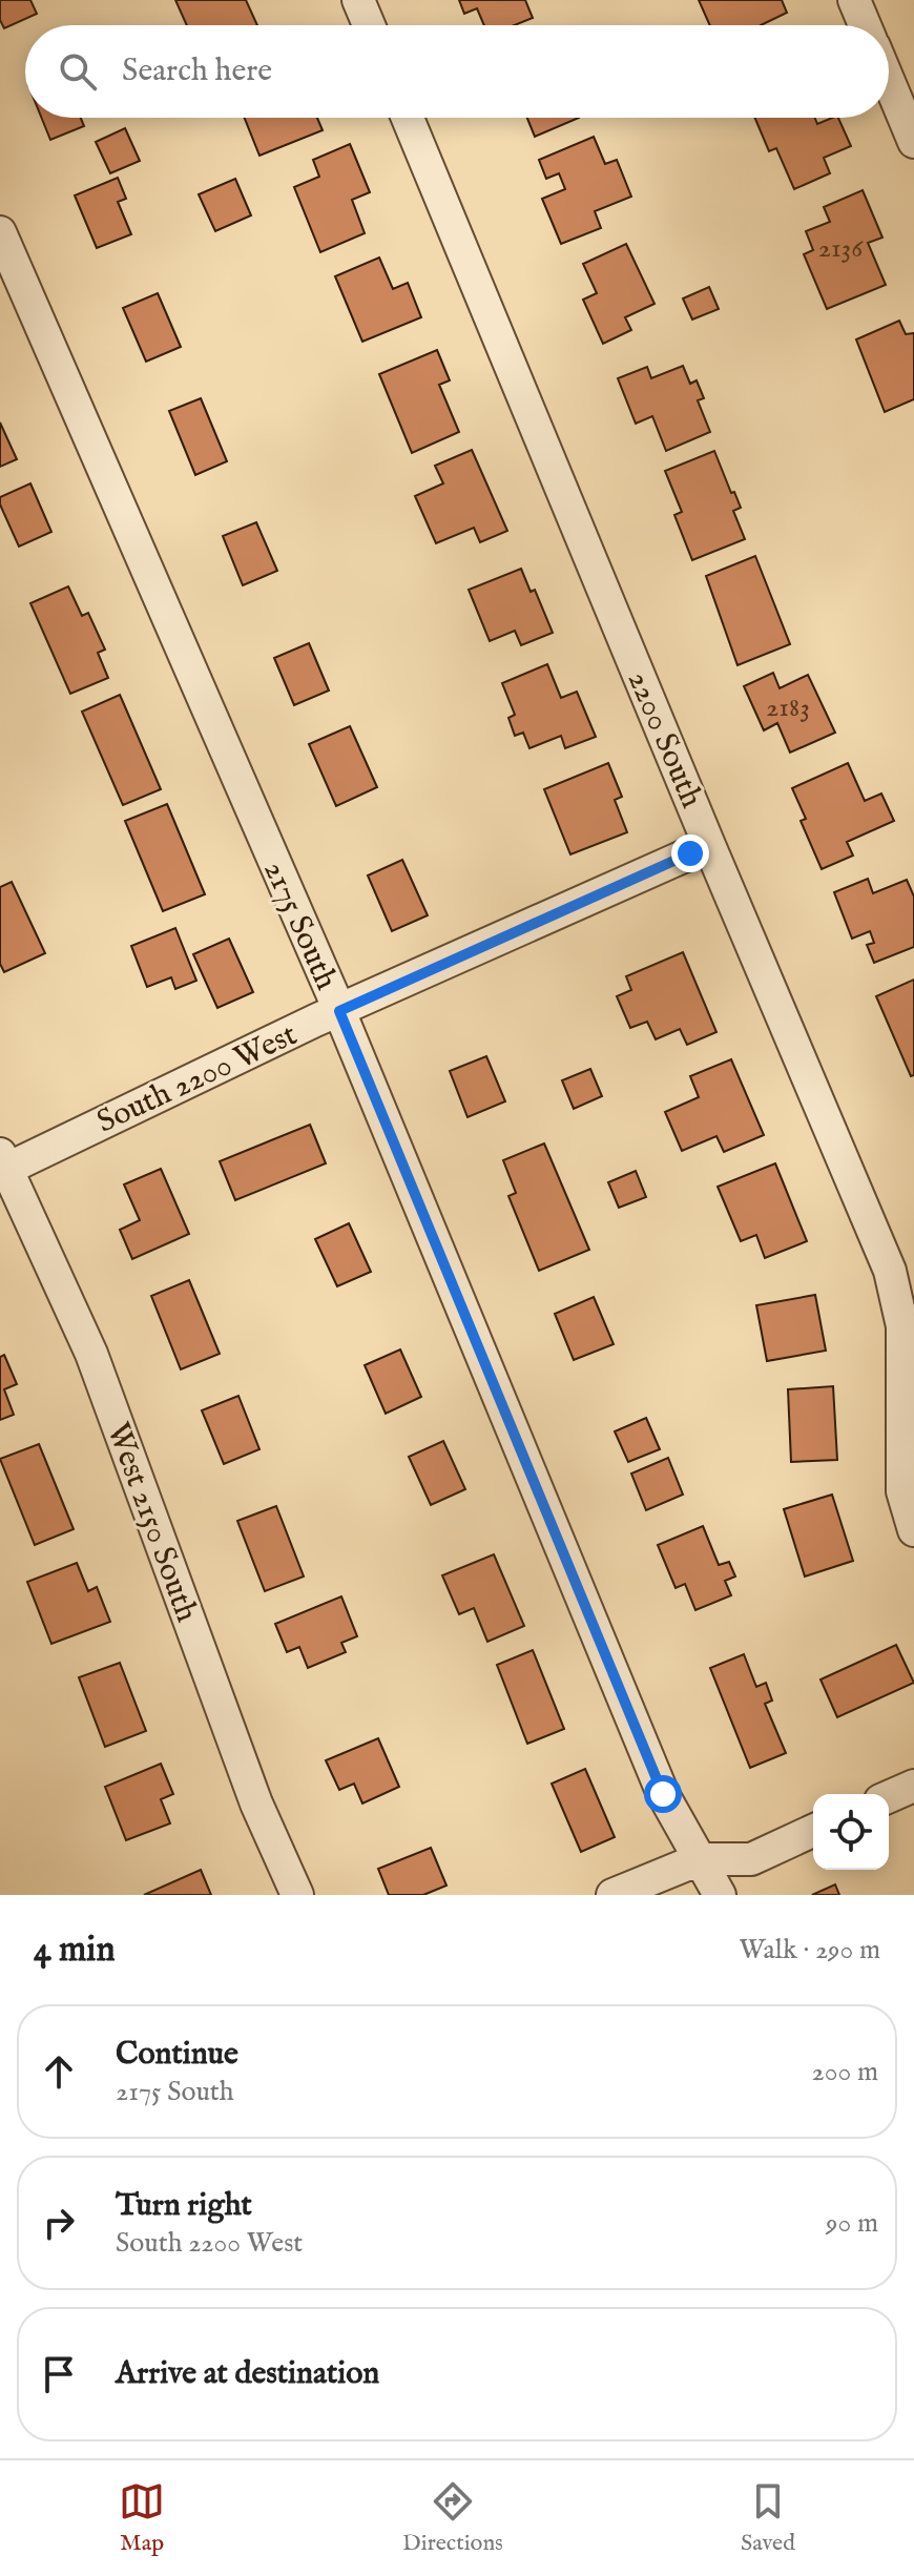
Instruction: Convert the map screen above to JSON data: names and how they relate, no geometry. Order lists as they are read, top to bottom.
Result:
{
  "streets": {
    "street": [
      "2200 South",
      "2175 South",
      "South 2200 West",
      "West 2150 South"
    ]
  },
  "crossings": [
    ["2200 South", "South 2200 West"],
    ["2175 South", "South 2200 West"],
    ["South 2200 West", "West 2150 South"]
  ],
  "house_numbers": ["2136", "2183"],
  "page": {
    "search": "Search here",
    "heading": ["4 min", "Walk · 290 m"],
    "list": [
      ["Continue", "2175 South", "200 m"],
      ["Turn right", "South 2200 West", "90 m"],
      "Arrive at destination"
    ],
    "nav": ["Map", "Directions", "Saved"]
  }
}
